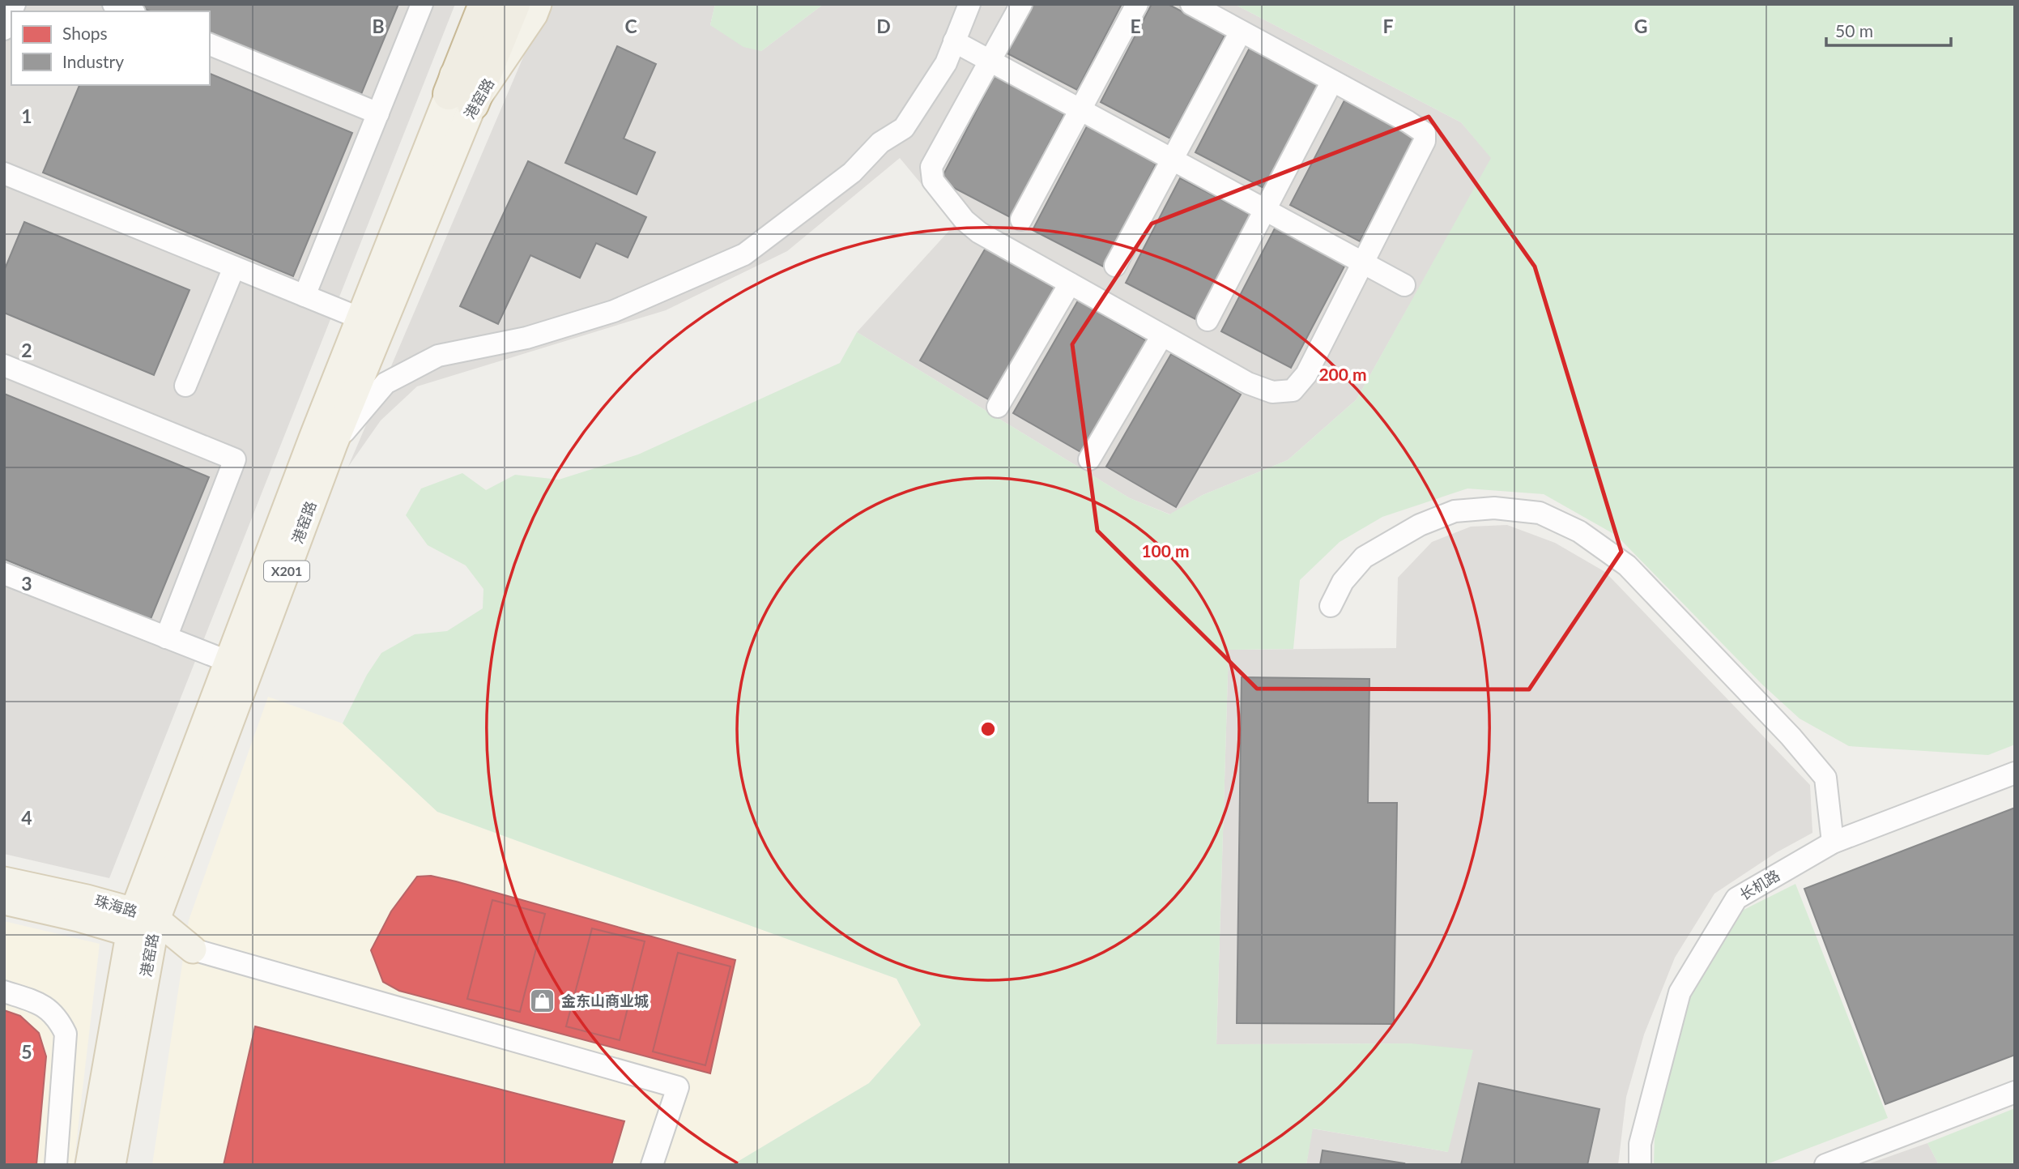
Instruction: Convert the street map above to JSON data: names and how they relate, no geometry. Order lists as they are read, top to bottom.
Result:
{
  "streets": {
    "main road": ["港窑路", "X201", "珠海路"],
    "street": ["长机路"]
  },
  "crossings": [
    ["港窑路", "珠海路"]
  ],
  "places": {
    "shop": ["金东山商业城"]
  },
  "legend": ["Shops", "Industry"],
  "scale_bar": "50 m",
  "grid": {
    "columns": [
      "B",
      "C",
      "D",
      "E",
      "F",
      "G"
    ],
    "rows": [
      "1",
      "2",
      "3",
      "4",
      "5"
    ]
  },
  "rings": ["200 m", "100 m"]
}
